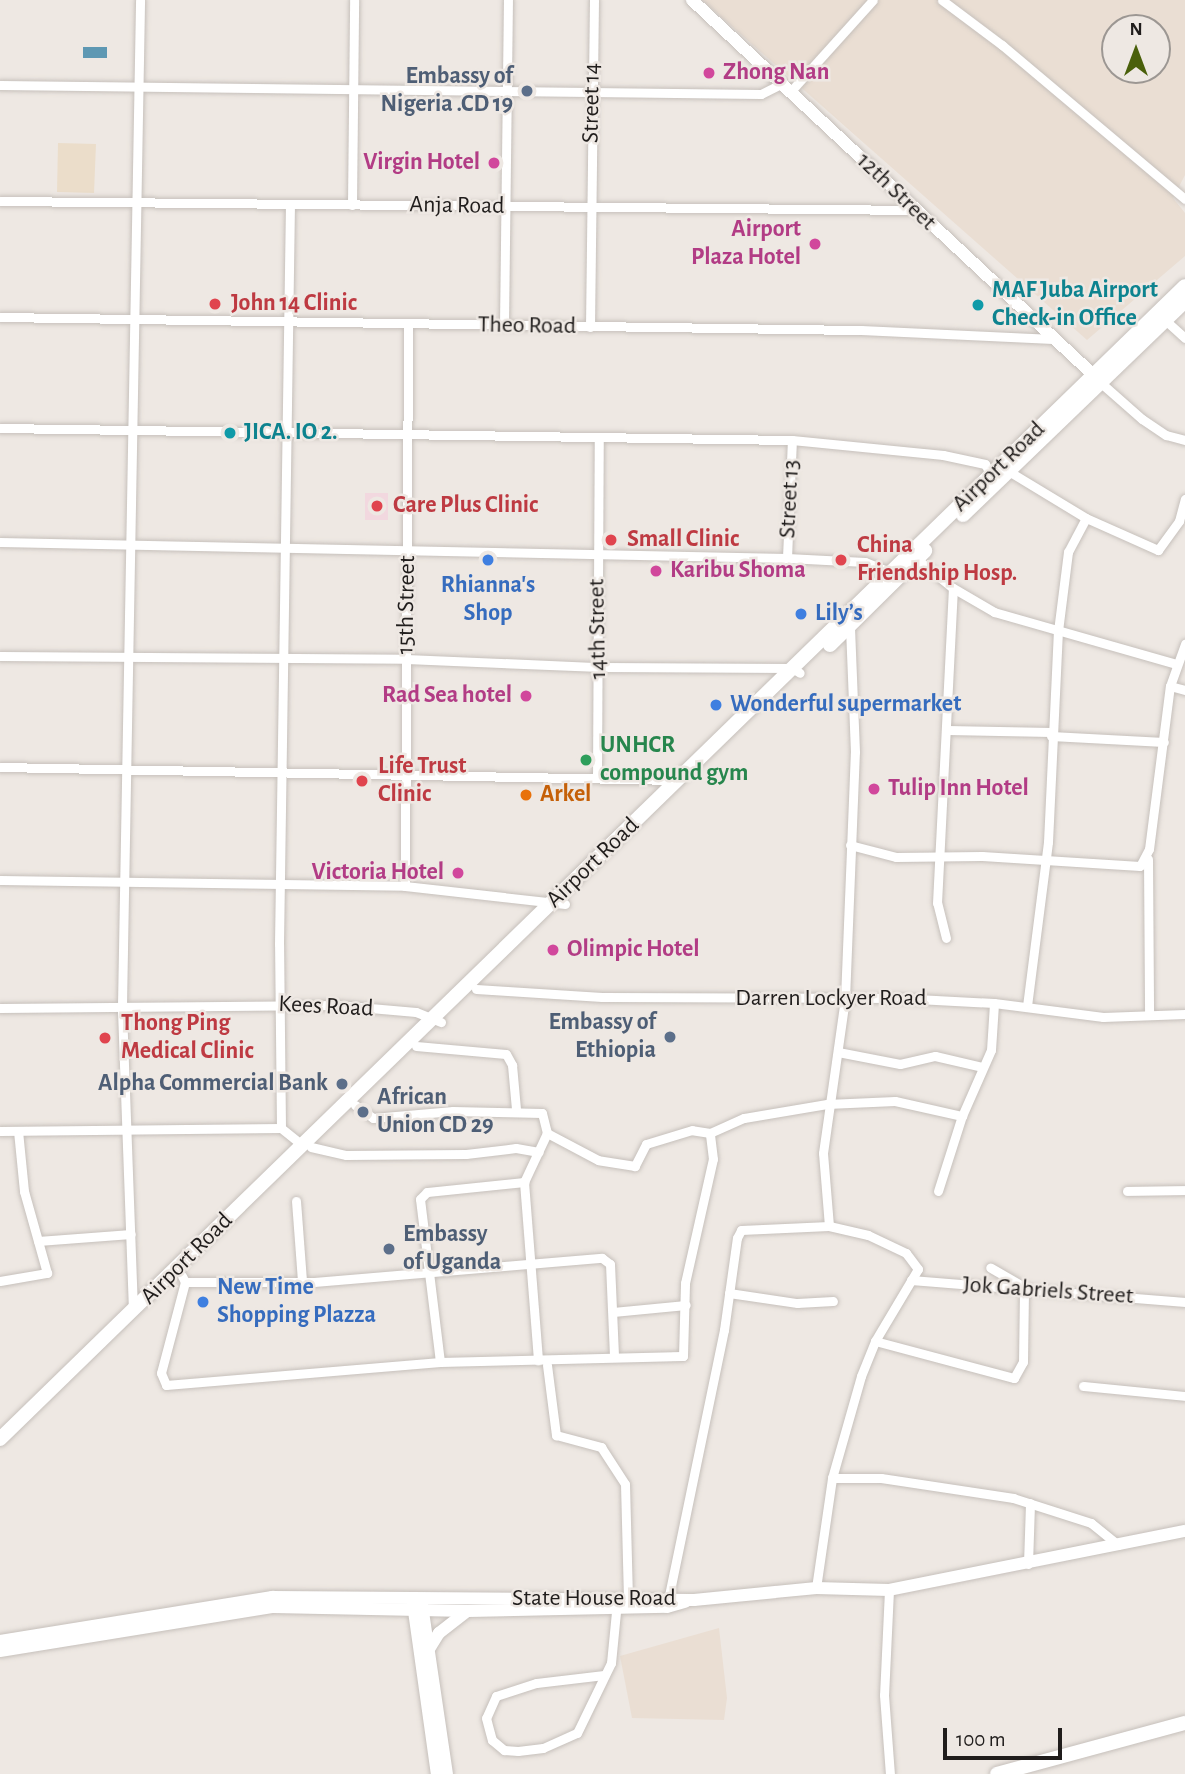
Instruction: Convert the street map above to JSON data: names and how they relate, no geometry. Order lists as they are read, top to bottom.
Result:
{
  "streets": {
    "main road": ["12th Street", "Airport Road", "State House Road"],
    "street": [
      "Street 14",
      "Anja Road",
      "Theo Road",
      "Street 13",
      "15th Street",
      "14th Street",
      "Darren Lockyer Road",
      "Kees Road",
      "Jok Gabriels Street"
    ]
  },
  "crossings": [
    ["Street 14", "Anja Road"],
    ["Street 14", "Theo Road"],
    ["12th Street", "Anja Road"],
    ["12th Street", "Theo Road"],
    ["12th Street", "Airport Road"],
    ["Theo Road", "15th Street"],
    ["Airport Road", "Darren Lockyer Road"],
    ["Airport Road", "Kees Road"]
  ],
  "places": [
    "Zhong Nan",
    "Embassy of Nigeria .CD 19",
    "Virgin Hotel",
    "Airport Plaza Hotel",
    "John 14 Clinic",
    "MAF Juba Airport Check-in Office",
    "JICA. IO 2.",
    "Care Plus Clinic",
    "Small Clinic",
    "Rhianna's Shop",
    "China Friendship Hosp.",
    "Karibu Shoma",
    "Lily’s",
    "Rad Sea hotel",
    "Wonderful supermarket",
    "UNHCR compound gym",
    "Life Trust Clinic",
    "Tulip Inn Hotel",
    "Arkel",
    "Victoria Hotel",
    "Olimpic Hotel",
    "Embassy of Ethiopia",
    "Thong Ping Medical Clinic",
    "Alpha Commercial Bank",
    "African Union CD 29",
    "Embassy of Uganda",
    "New Time Shopping Plazza"
  ],
  "scale_bar": "100 m",
  "north": "top"
}
